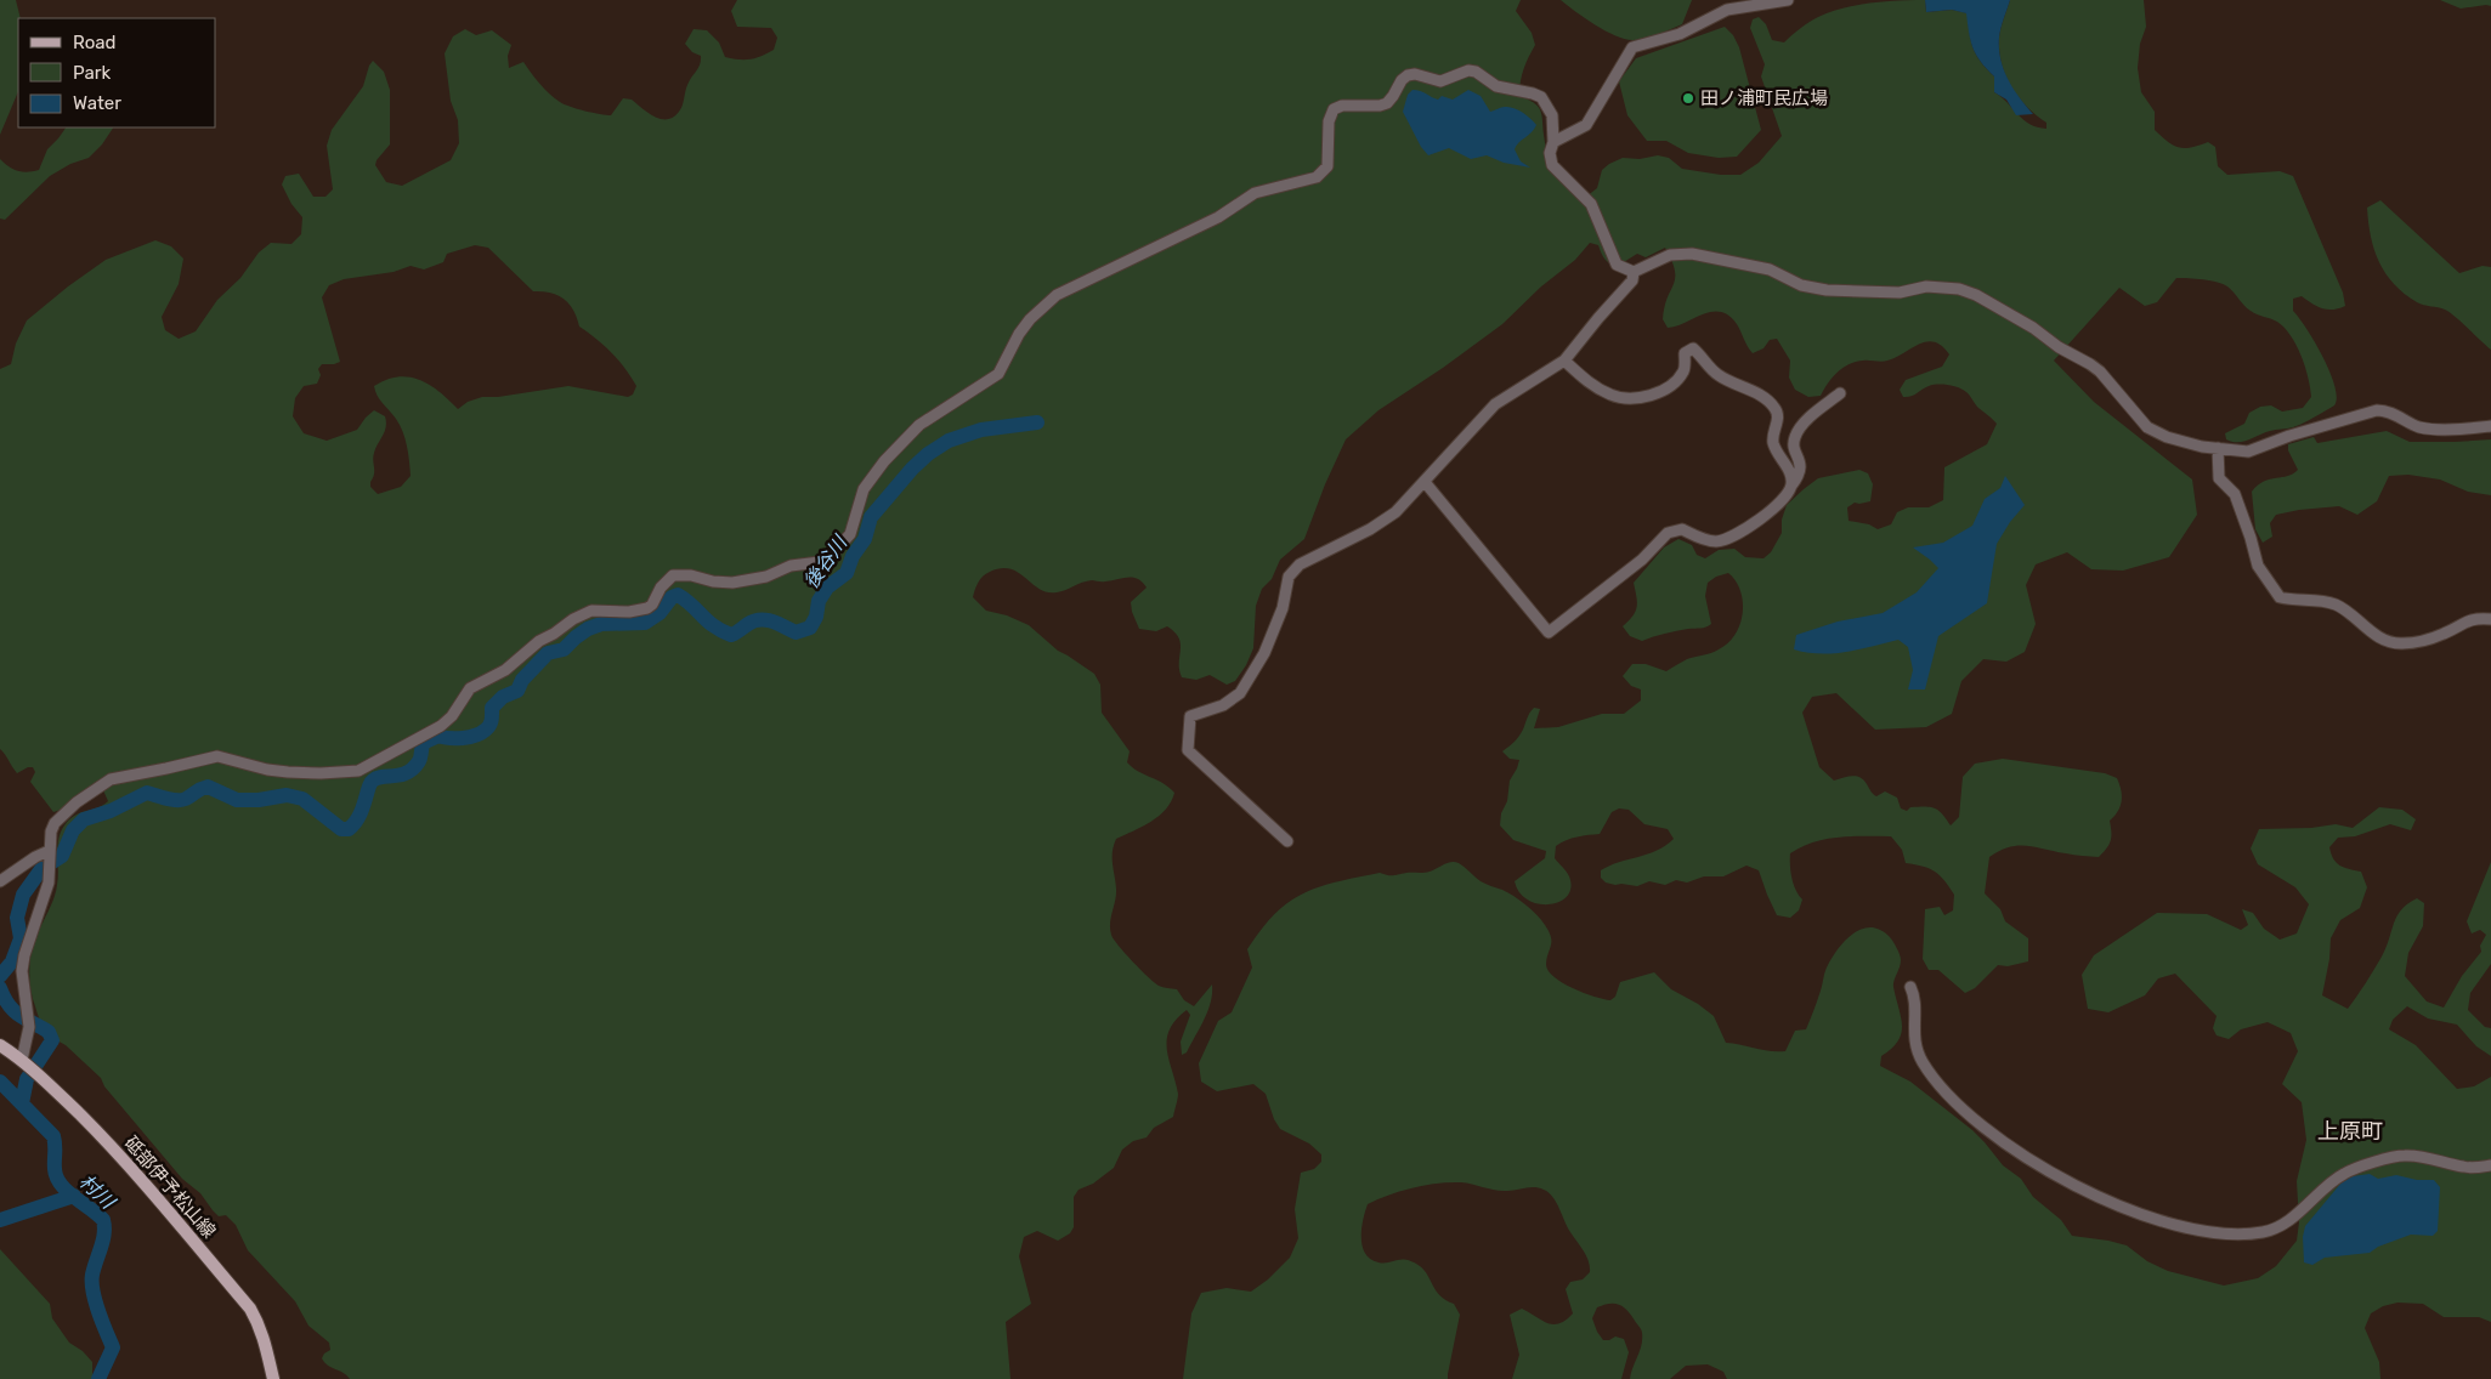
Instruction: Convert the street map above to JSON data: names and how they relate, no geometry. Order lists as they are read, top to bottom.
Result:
{
  "streets": {
    "main road": ["砥部伊予松山線"]
  },
  "districts": ["上原町"],
  "water": ["後谷川", "村川"],
  "places": ["田ノ浦町民広場"],
  "legend": ["Road", "Park", "Water"]
}
